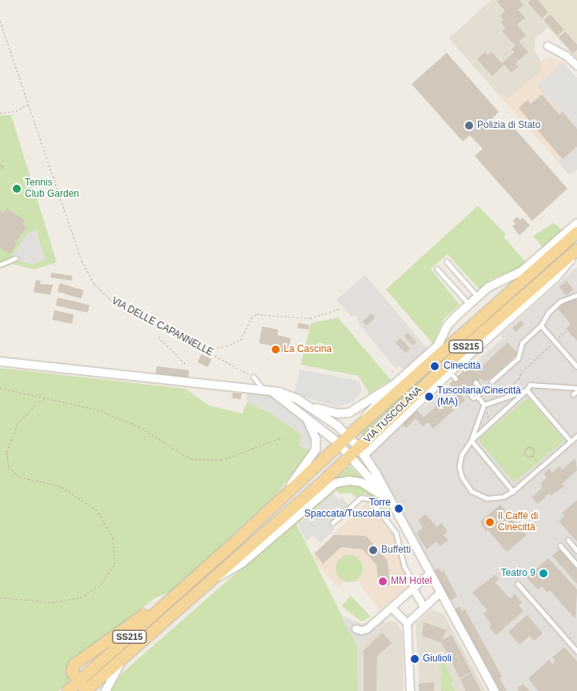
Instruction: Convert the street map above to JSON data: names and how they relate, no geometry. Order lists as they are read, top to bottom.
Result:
{
  "streets": {
    "main road": ["SS215", "VIA TUSCOLANA"],
    "path": ["VIA DELLE CAPANNELLE"]
  },
  "places": [
    "Polizia di Stato",
    "Tennis Club Garden",
    "La Cascina",
    "Cinecittà",
    "Tuscolana/Cinecittà (MA)",
    "Torre Spaccata/Tuscolana",
    "Il Caffè di Cinecittà",
    "Buffetti",
    "Teatro 9",
    "MM Hotel",
    "Giulioli"
  ]
}
